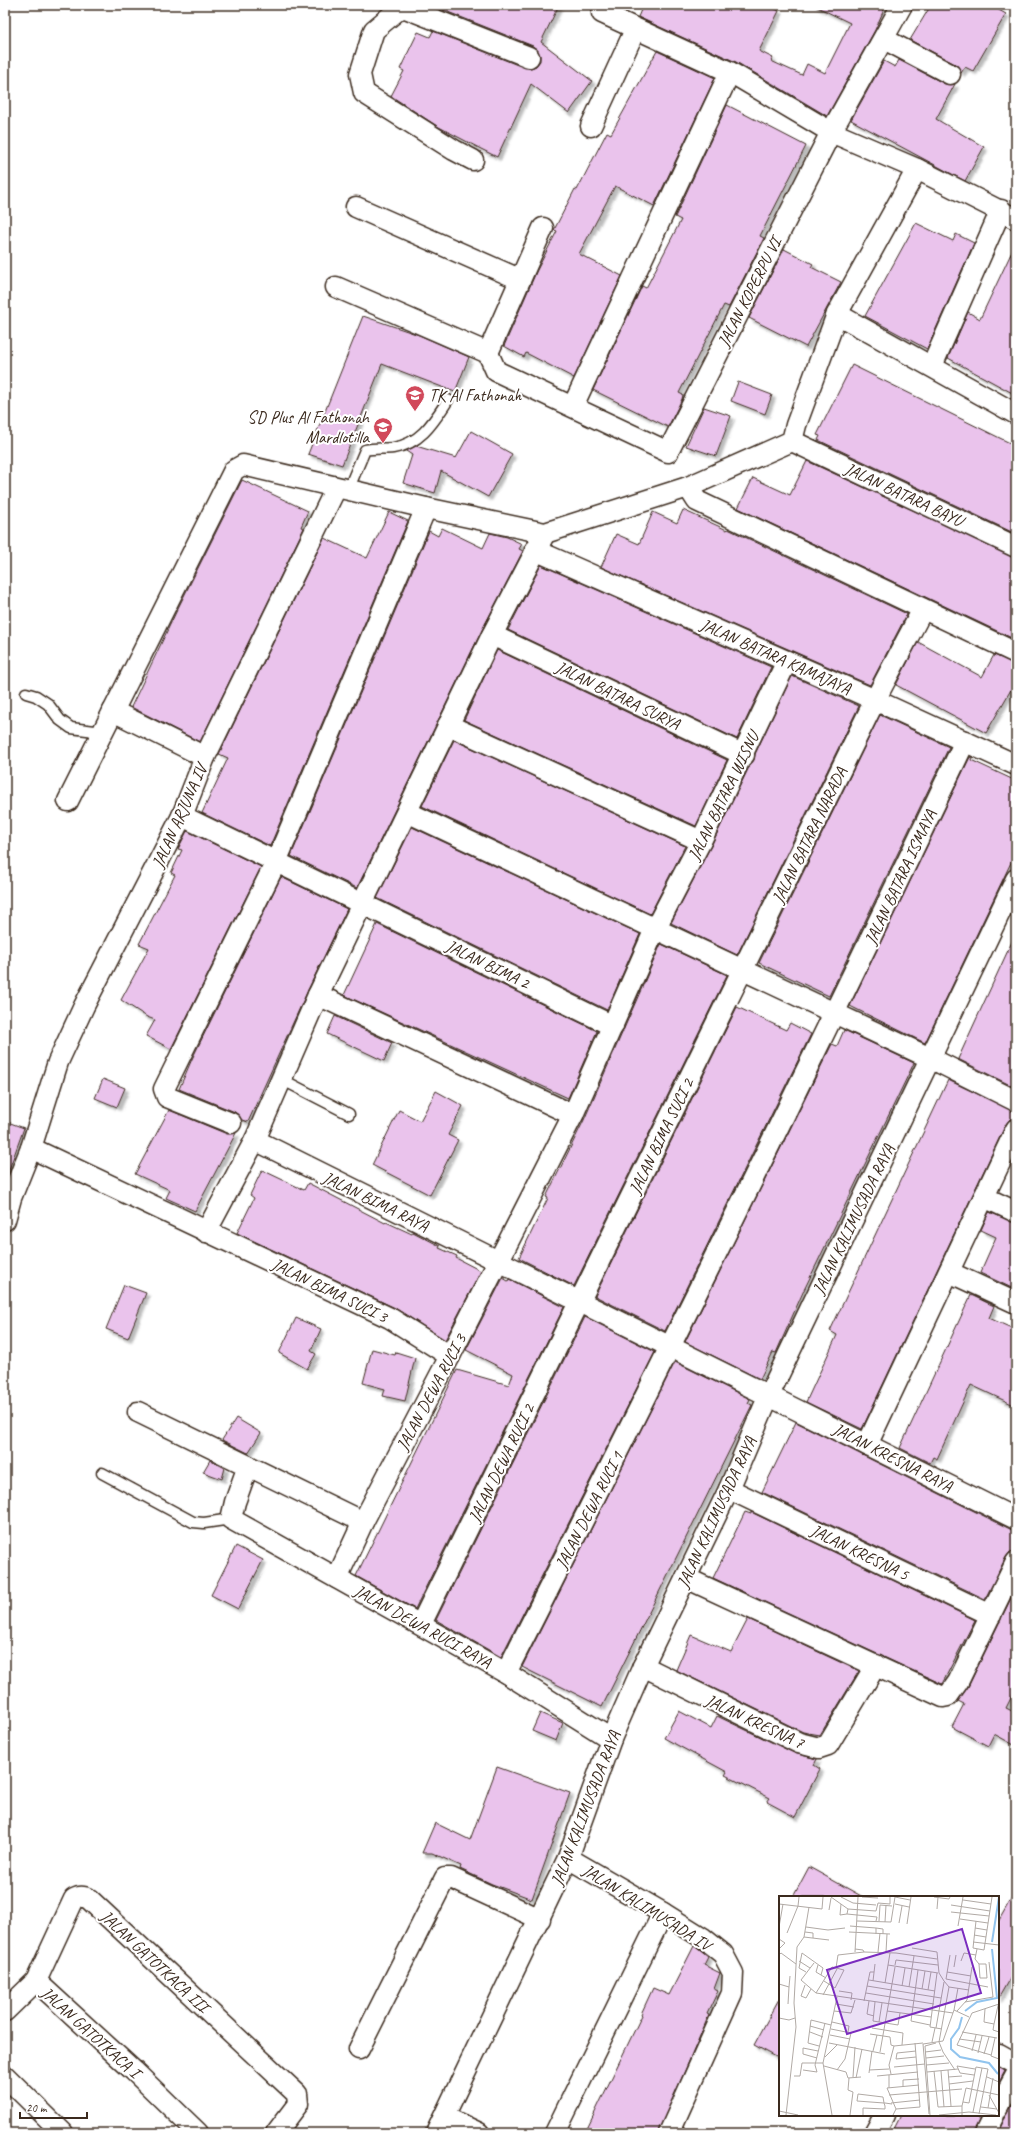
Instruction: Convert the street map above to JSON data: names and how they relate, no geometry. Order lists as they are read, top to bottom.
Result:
{
  "streets": {
    "street": [
      "JALAN KOPERPU VI",
      "JALAN BATARA BAYU",
      "JALAN BATARA KAMAJAYA",
      "JALAN BATARA SURYA",
      "JALAN BATARA WISNU",
      "JALAN ARJUNA IV",
      "JALAN BATARA NARADA",
      "JALAN BATARA ISMAYA",
      "JALAN BIMA 2",
      "JALAN BIMA SUCI 2",
      "JALAN BIMA RAYA",
      "JALAN KALIMUSADA RAYA",
      "JALAN BIMA SUCI 3",
      "JALAN DEWA RUCI 3",
      "JALAN KRESNA RAYA",
      "JALAN DEWA RUCI 2",
      "JALAN DEWA RUCI 1",
      "JALAN KRESNA 5",
      "JALAN DEWA RUCI RAYA",
      "JALAN KRESNA 7",
      "JALAN KALIMUSADA IV",
      "JALAN GATOTKACA III",
      "JALAN GATOTKACA I"
    ]
  },
  "crossings": [
    ["JALAN BATARA KAMAJAYA", "JALAN BATARA WISNU"],
    ["JALAN BATARA KAMAJAYA", "JALAN BATARA NARADA"],
    ["JALAN BATARA KAMAJAYA", "JALAN BATARA ISMAYA"],
    ["JALAN BATARA SURYA", "JALAN BATARA WISNU"],
    ["JALAN BATARA WISNU", "JALAN BIMA 2"],
    ["JALAN BATARA WISNU", "JALAN DEWA RUCI 3"],
    ["JALAN ARJUNA IV", "JALAN BIMA 2"],
    ["JALAN ARJUNA IV", "JALAN BIMA SUCI 3"],
    ["JALAN BATARA NARADA", "JALAN BIMA SUCI 2"],
    ["JALAN BATARA ISMAYA", "JALAN BIMA RAYA"],
    ["JALAN BATARA ISMAYA", "JALAN KRESNA RAYA"],
    ["JALAN BATARA ISMAYA", "JALAN DEWA RUCI 1"],
    ["JALAN BIMA SUCI 2", "JALAN BIMA RAYA"],
    ["JALAN BIMA SUCI 2", "JALAN DEWA RUCI 2"],
    ["JALAN BIMA RAYA", "JALAN DEWA RUCI 3"],
    ["JALAN BIMA RAYA", "JALAN KRESNA RAYA"],
    ["JALAN BIMA RAYA", "JALAN DEWA RUCI 2"],
    ["JALAN BIMA RAYA", "JALAN DEWA RUCI 1"],
    ["JALAN KALIMUSADA RAYA", "JALAN KRESNA RAYA"],
    ["JALAN KALIMUSADA RAYA", "JALAN KRESNA 5"],
    ["JALAN KALIMUSADA RAYA", "JALAN DEWA RUCI RAYA"],
    ["JALAN KALIMUSADA RAYA", "JALAN KRESNA 7"],
    ["JALAN KALIMUSADA RAYA", "JALAN KALIMUSADA IV"],
    ["JALAN BIMA SUCI 3", "JALAN DEWA RUCI 3"],
    ["JALAN DEWA RUCI 3", "JALAN DEWA RUCI RAYA"],
    ["JALAN KRESNA RAYA", "JALAN DEWA RUCI 1"],
    ["JALAN DEWA RUCI 2", "JALAN DEWA RUCI RAYA"],
    ["JALAN DEWA RUCI 1", "JALAN DEWA RUCI RAYA"],
    ["JALAN GATOTKACA III", "JALAN GATOTKACA I"]
  ],
  "places": {
    "school or university": ["TK Al Fathonah", "SD Plus Al Fathonah Mardlotilla"]
  },
  "scale_bar": "20 m"
}
